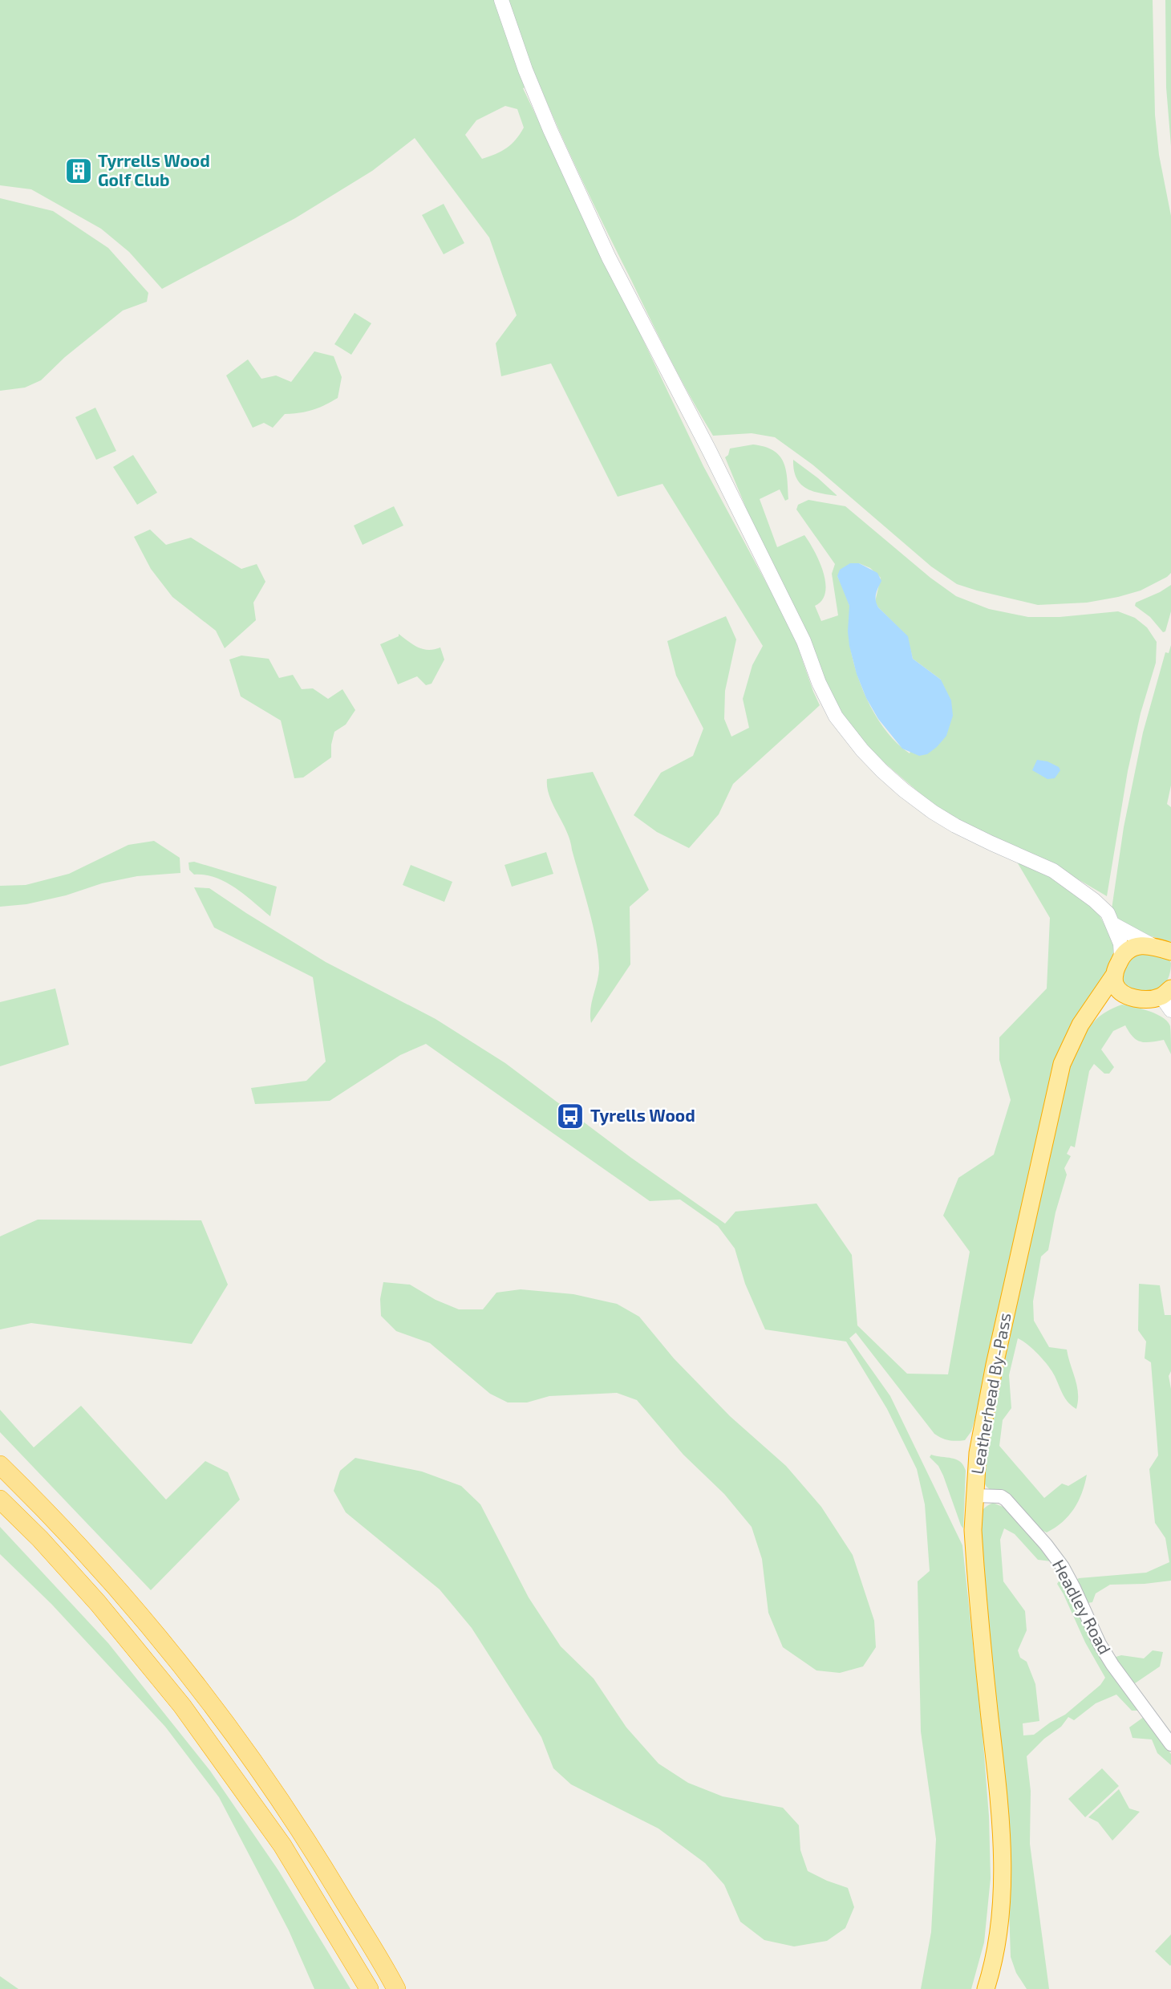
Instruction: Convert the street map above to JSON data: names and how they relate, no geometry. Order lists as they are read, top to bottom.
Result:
{
  "streets": {
    "highway": ["Leatherhead By-Pass"],
    "street": ["Headley Road"]
  },
  "crossings": [
    ["Leatherhead By-Pass", "Headley Road"]
  ],
  "places": {
    "building": ["Tyrrells Wood Golf Club"],
    "bus stop": ["Tyrells Wood"]
  }
}
